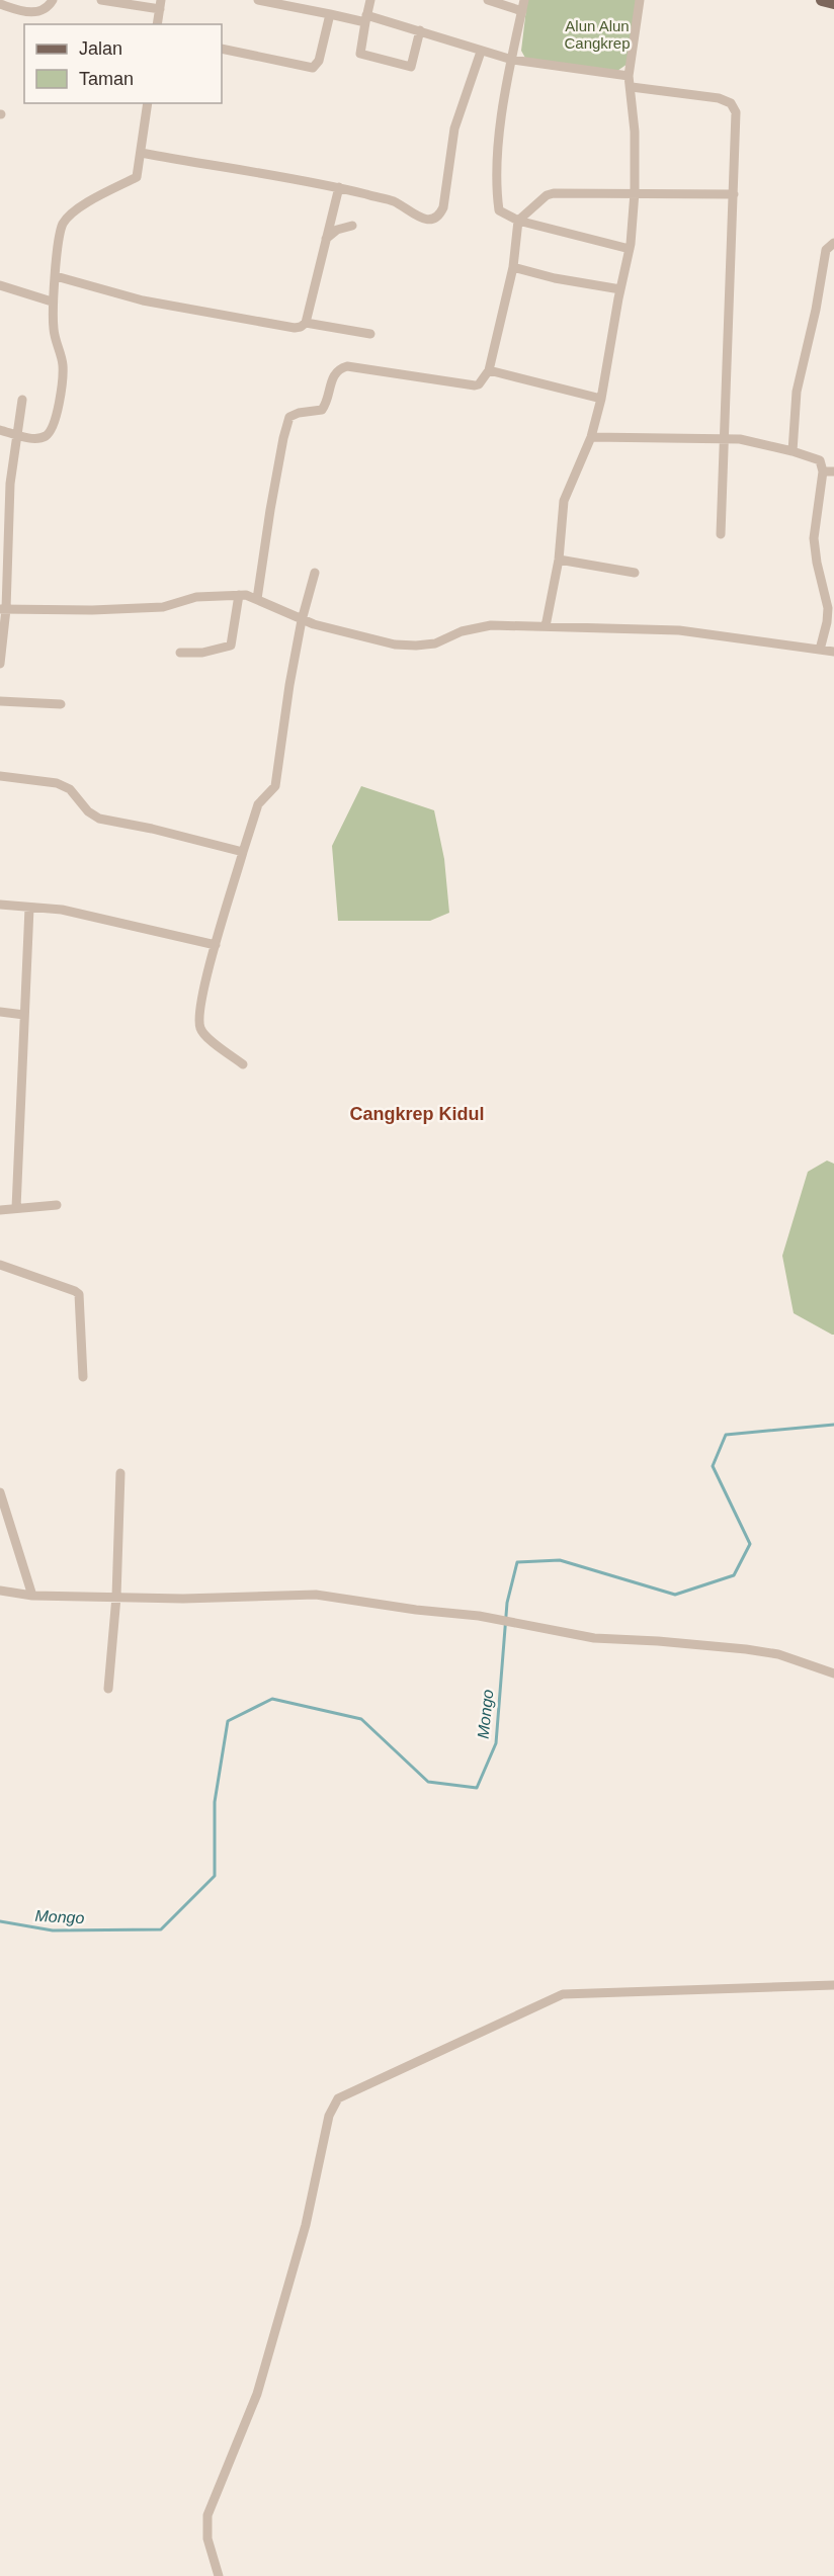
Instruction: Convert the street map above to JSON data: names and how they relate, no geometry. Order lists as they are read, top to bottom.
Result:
{
  "districts": ["Cangkrep Kidul"],
  "water": ["Mongo"],
  "parks": ["Alun Alun Cangkrep"],
  "legend": ["Jalan", "Taman"]
}
